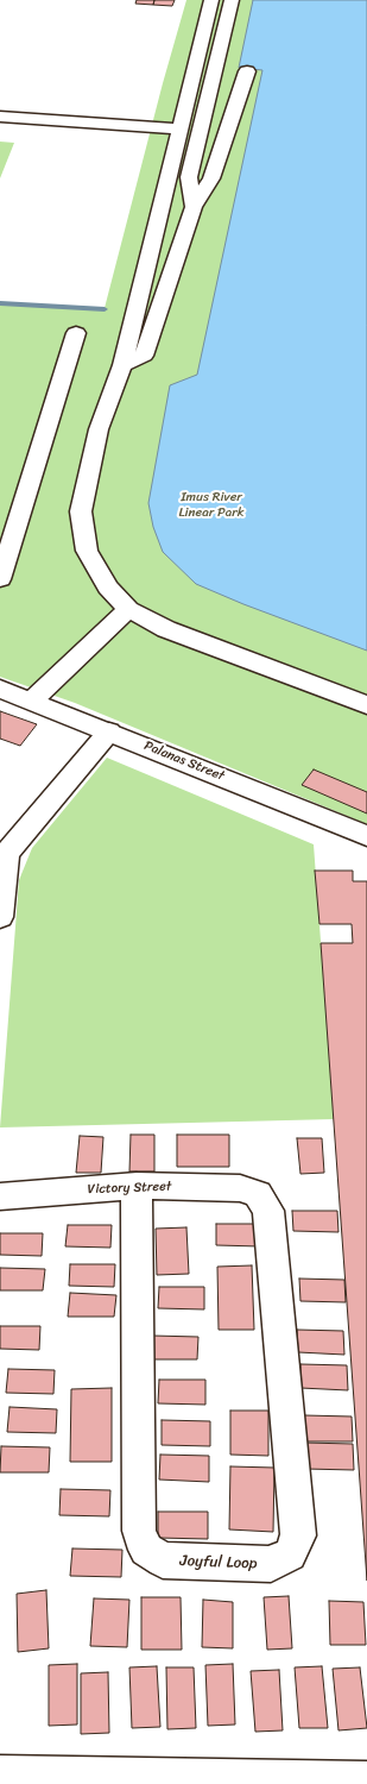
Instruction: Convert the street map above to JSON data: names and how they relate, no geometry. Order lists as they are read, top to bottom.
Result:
{
  "streets": {
    "street": ["Palanas Street", "Victory Street", "Joyful Loop"]
  },
  "crossings": [
    ["Victory Street", "Joyful Loop"]
  ],
  "parks": ["Imus River Linear Park"]
}
